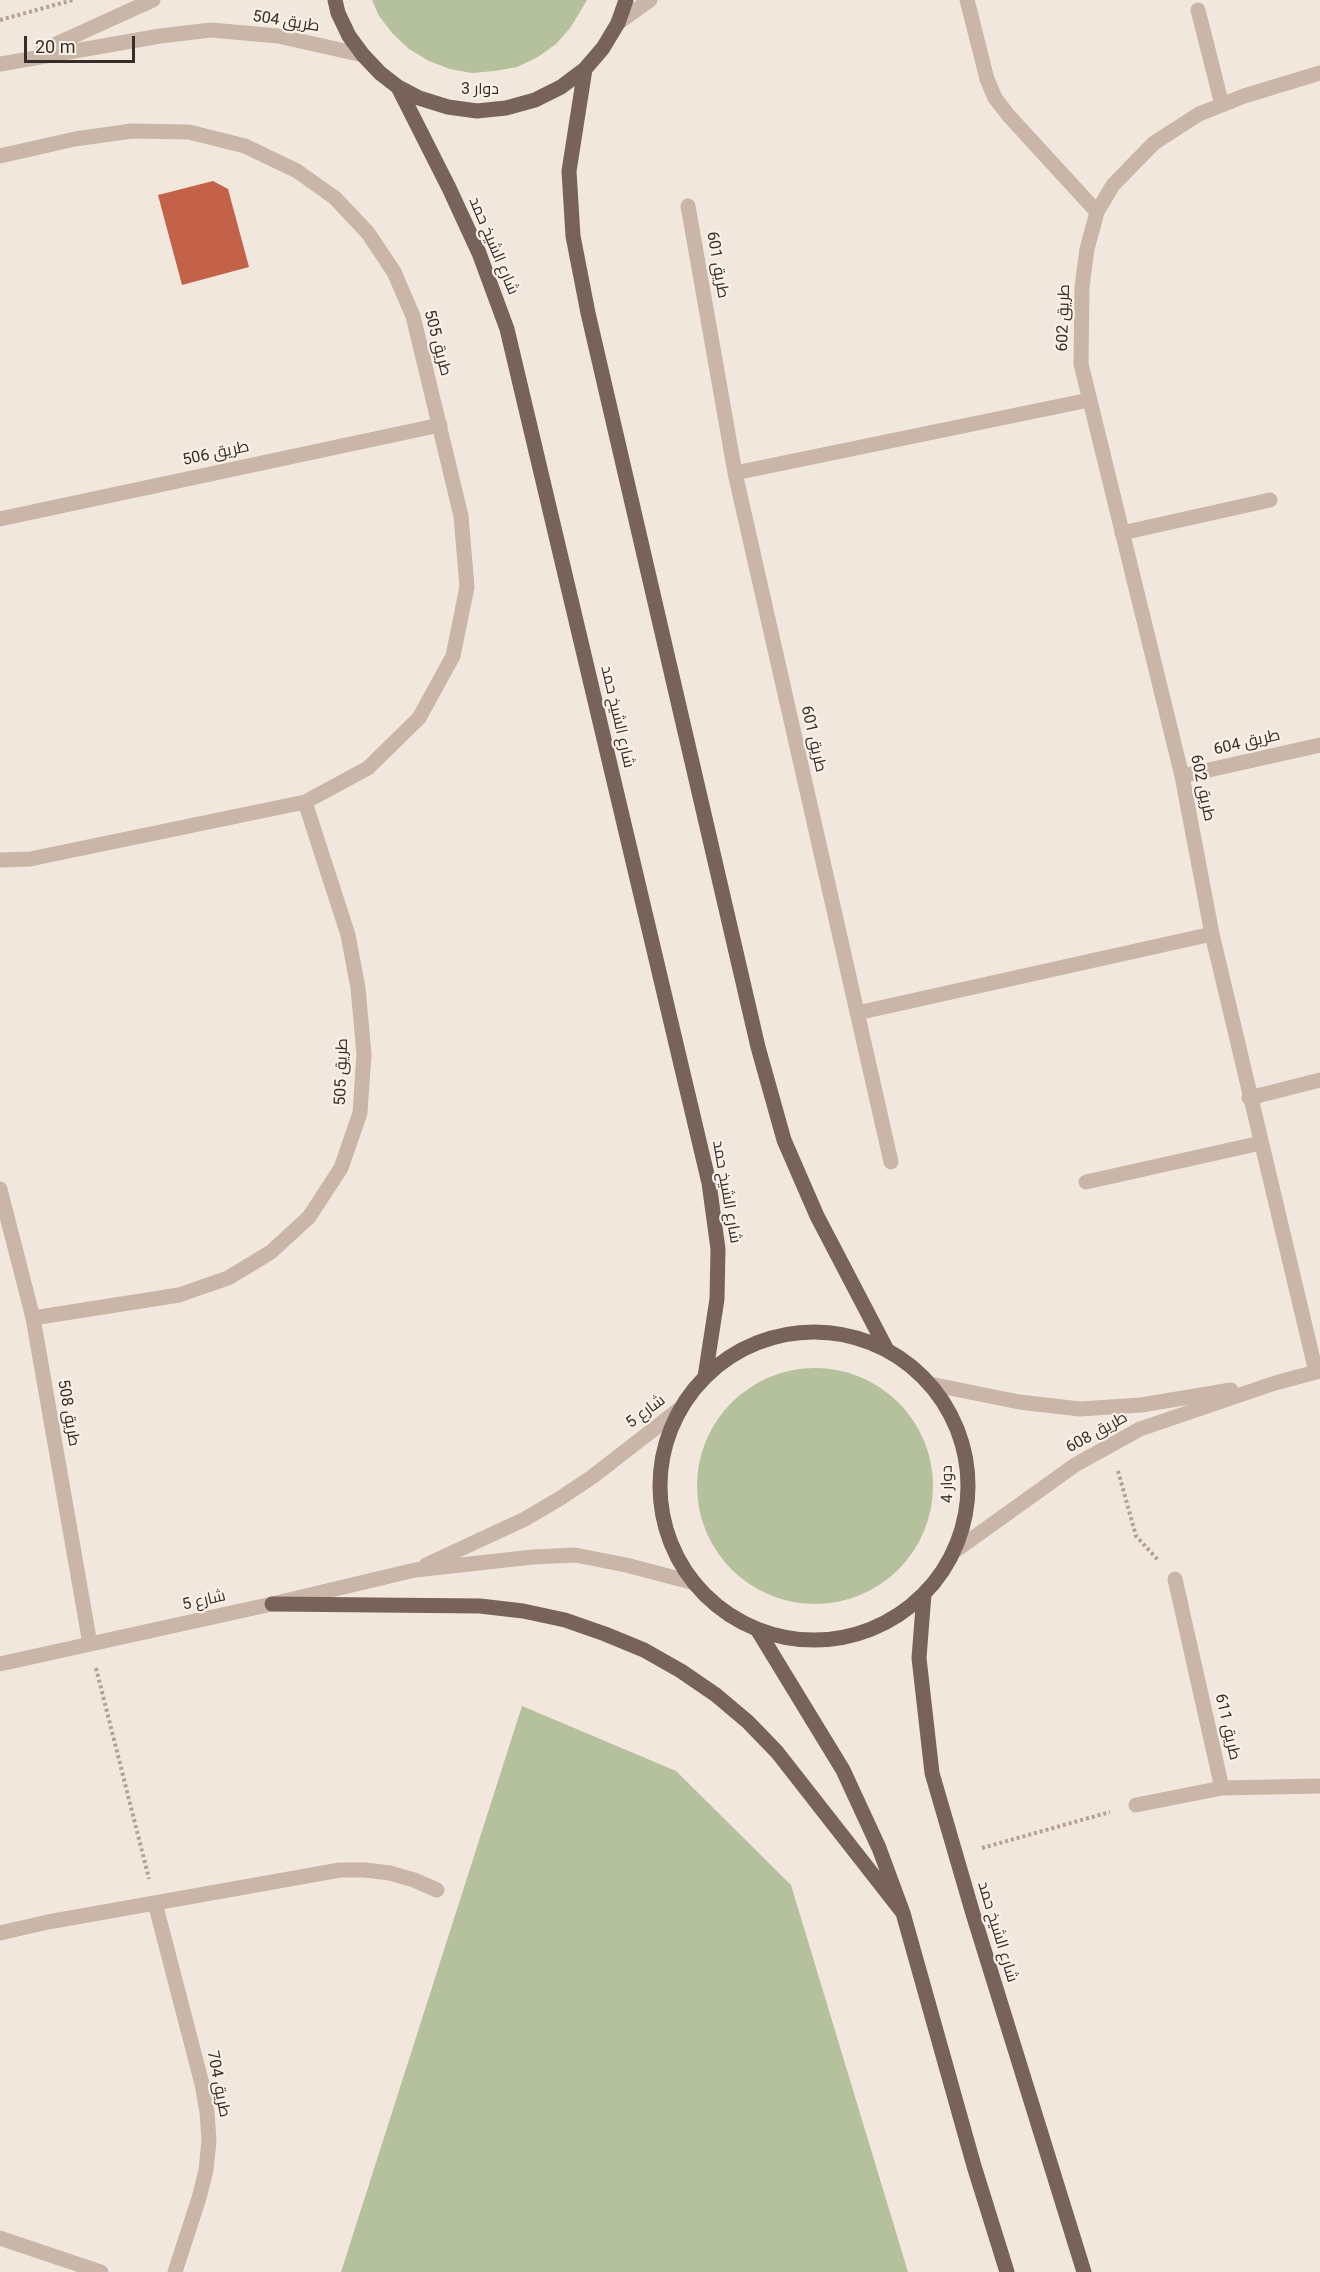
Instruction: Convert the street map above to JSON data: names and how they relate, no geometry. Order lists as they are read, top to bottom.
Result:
{
  "streets": {
    "main road": ["دوار 3", "شارع الشيخ حمد", "دوار 4"],
    "street": [
      "طريق 504",
      "طريق 601",
      "طريق 602",
      "طريق 505",
      "طريق 506",
      "طريق 604",
      "شارع 5",
      "طريق 508",
      "طريق 608",
      "طريق 611",
      "طريق 704"
    ]
  },
  "crossings": [
    ["طريق 504", "دوار 3"],
    ["دوار 3", "شارع الشيخ حمد"],
    ["شارع الشيخ حمد", "دوار 4"],
    ["طريق 602", "طريق 604"],
    ["طريق 602", "طريق 608"],
    ["طريق 505", "طريق 506"],
    ["طريق 505", "طريق 508"],
    ["شارع 5", "طريق 508"],
    ["شارع 5", "دوار 4"],
    ["طريق 608", "دوار 4"]
  ],
  "scale_bar": "20 m"
}
